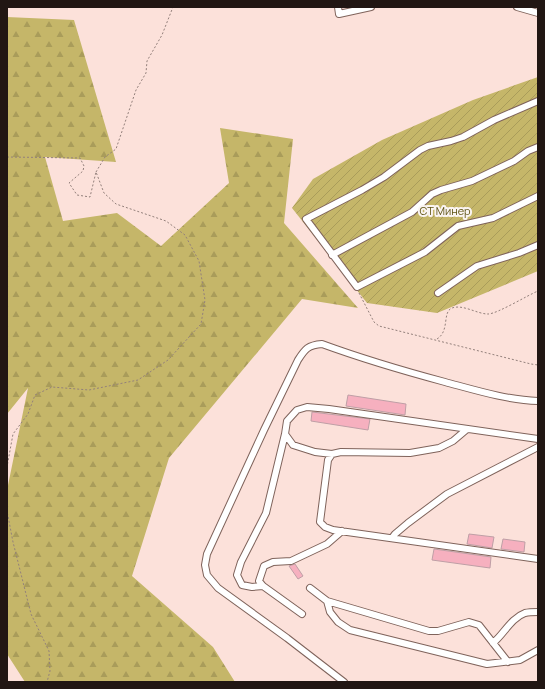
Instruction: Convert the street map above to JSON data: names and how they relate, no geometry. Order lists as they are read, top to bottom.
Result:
{
  "parks": ["СТ Минер"]
}
